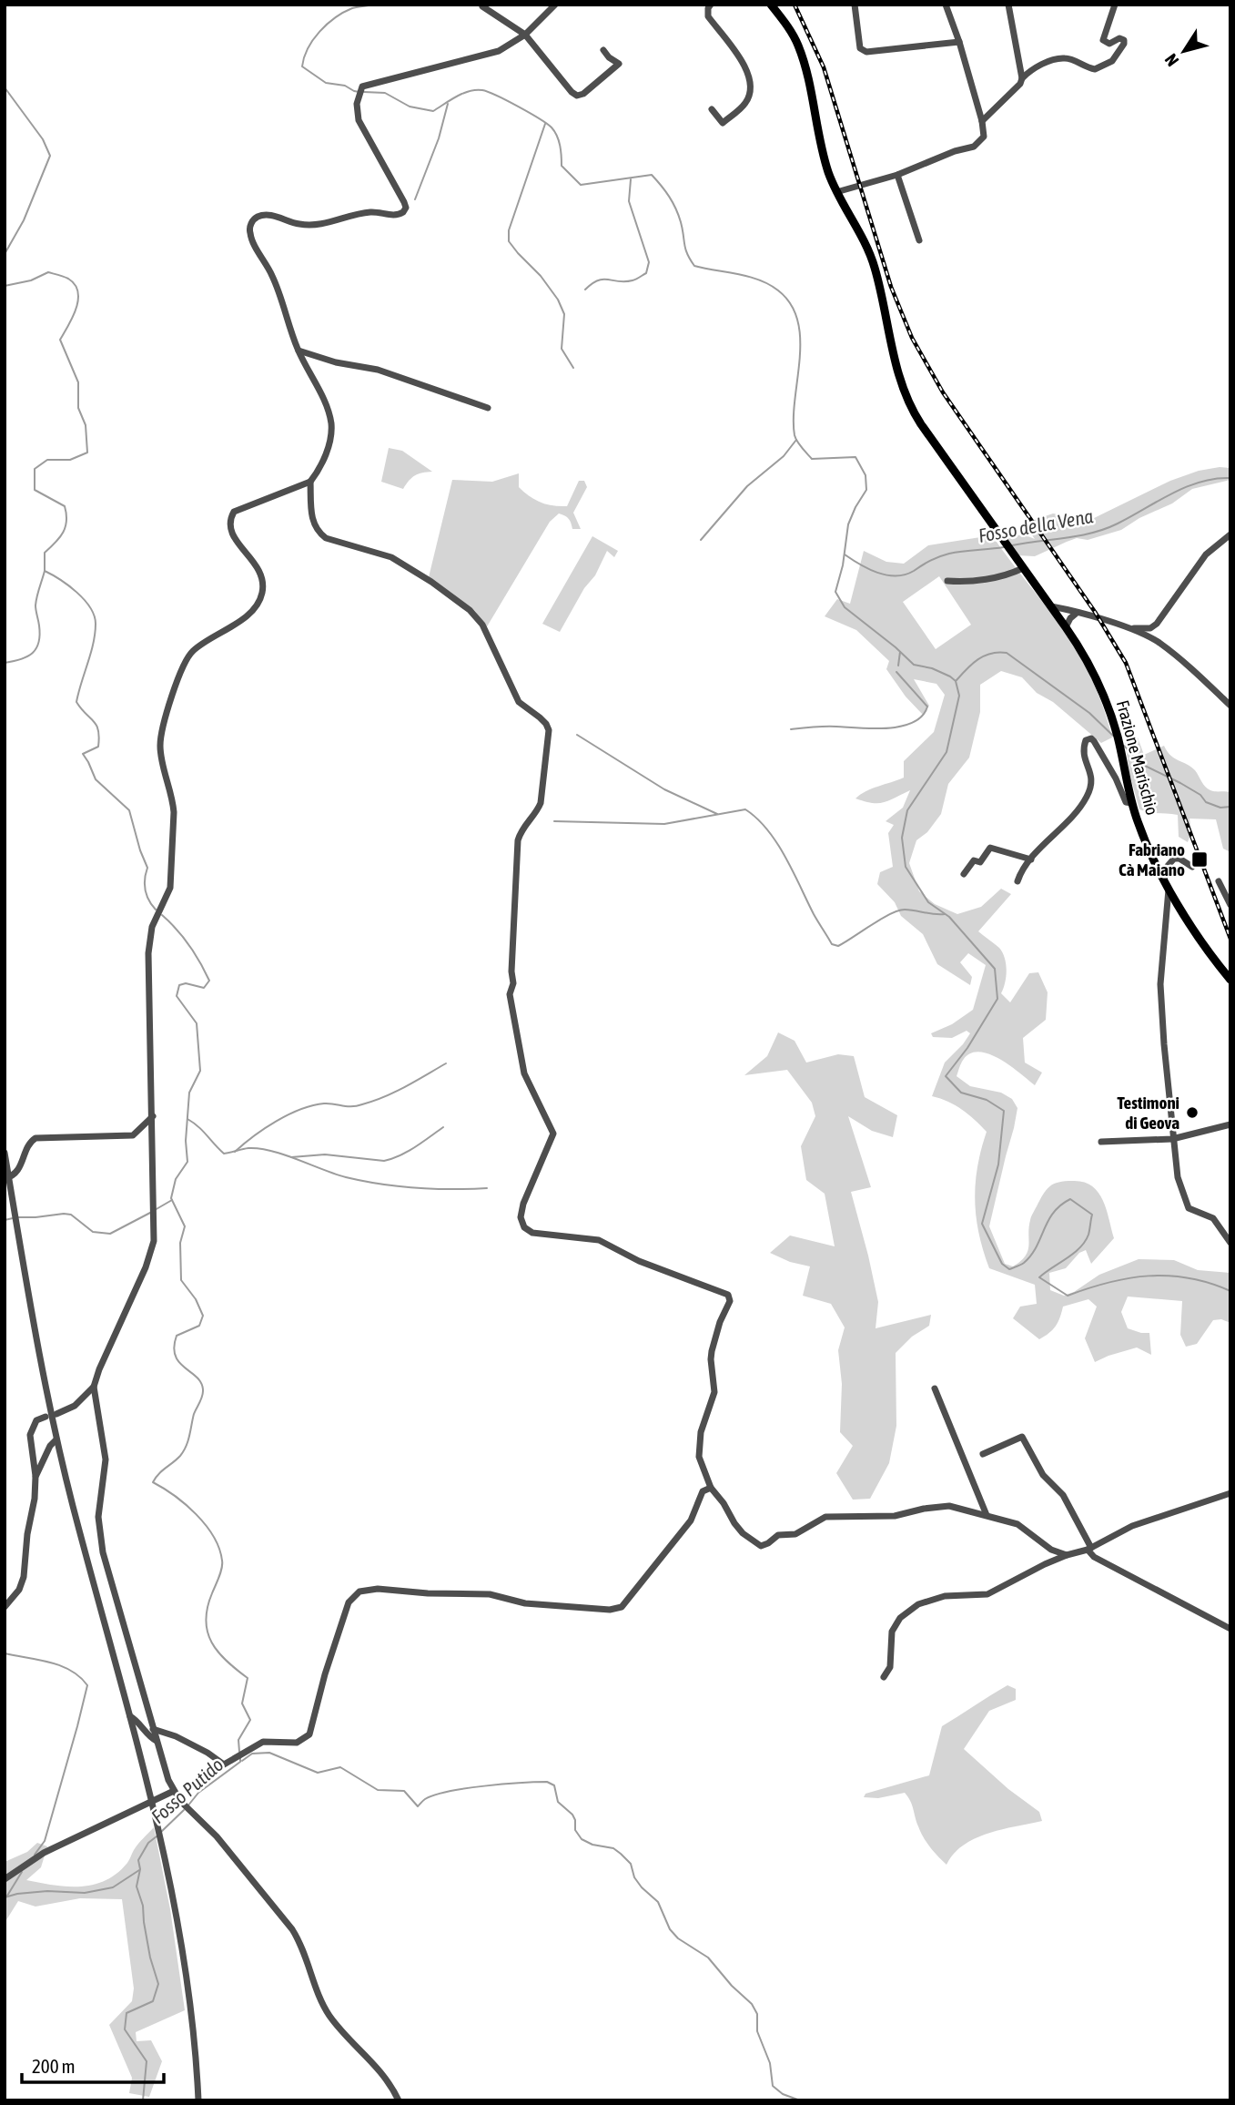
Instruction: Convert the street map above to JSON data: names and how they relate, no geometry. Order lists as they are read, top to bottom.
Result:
{
  "streets": {
    "main road": ["Frazione Marischio"]
  },
  "water": ["Fosso della Vena", "Fosso Putido"],
  "places": {
    "transit": ["Fabriano Cà Maiano"],
    "other": ["Testimoni di Geova"]
  },
  "scale_bar": "200 m",
  "north": "bottom left"
}
